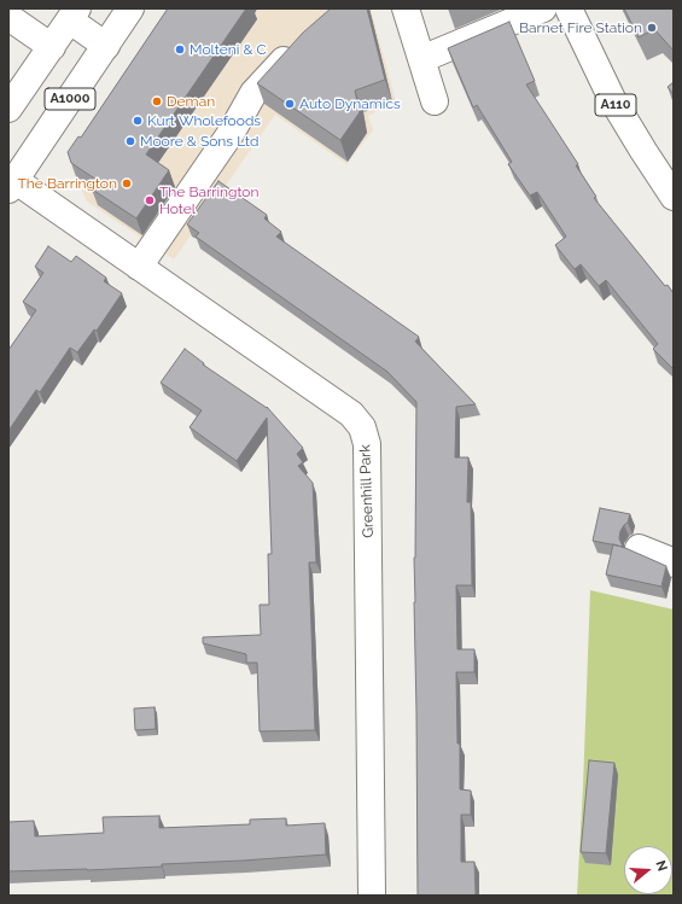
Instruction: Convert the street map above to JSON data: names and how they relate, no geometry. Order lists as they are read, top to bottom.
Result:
{
  "streets": {
    "street": ["A1000", "A110", "Greenhill Park"]
  },
  "crossings": [
    ["A1000", "Greenhill Park"]
  ],
  "places": [
    "Barnet Fire Station",
    "Molteni & C",
    "Deman",
    "Auto Dynamics",
    "Kurt Wholefoods",
    "Moore & Sons Ltd",
    "The Barrington",
    "The Barrington Hotel"
  ],
  "north": "right"
}
